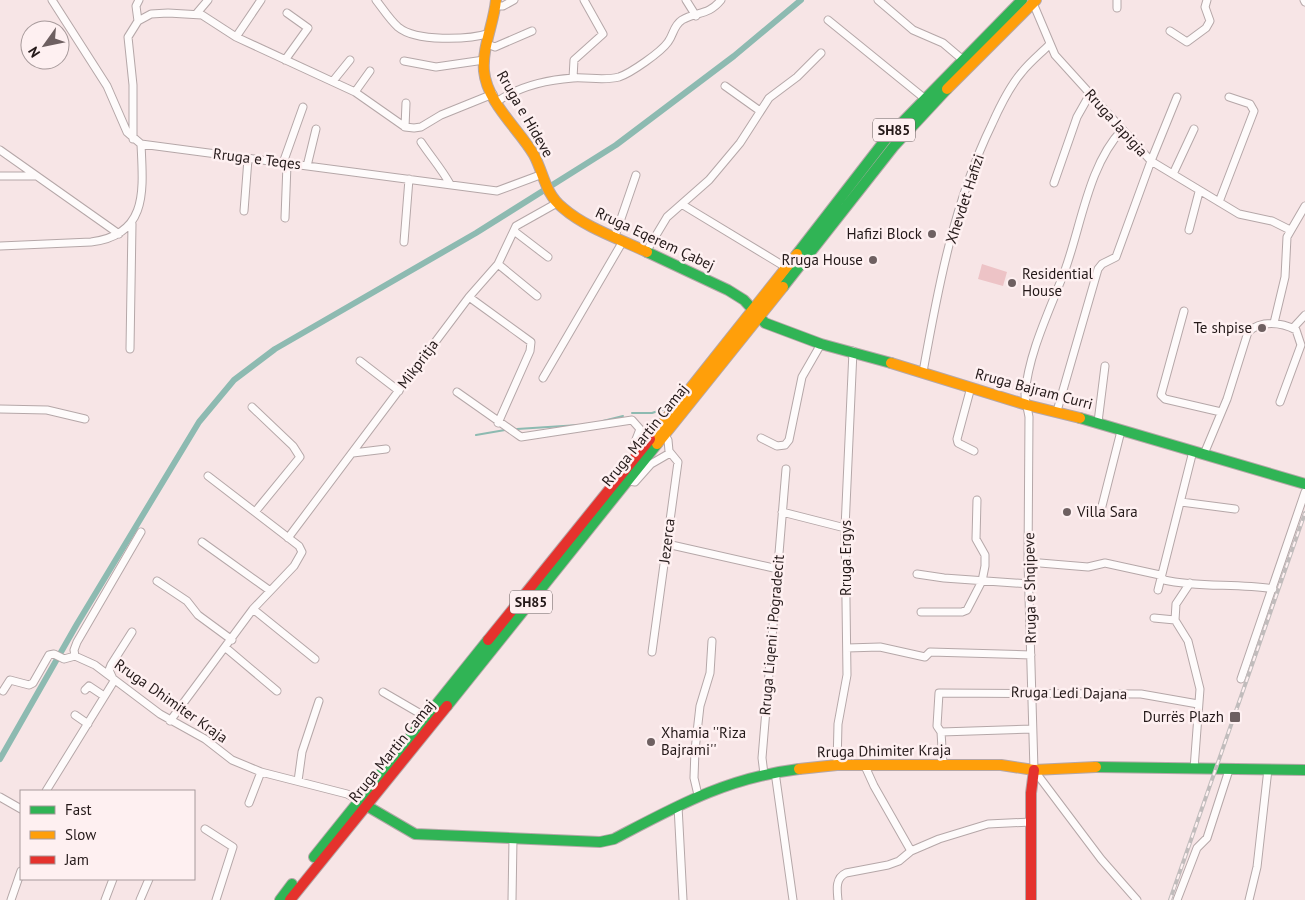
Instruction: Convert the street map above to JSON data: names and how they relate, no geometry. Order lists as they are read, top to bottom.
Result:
{
  "streets": {
    "main road": [
      "Rruga e Hideve",
      "SH85",
      "Rruga Eqerem Çabej",
      "Rruga Bajram Curri",
      "Rruga Martin Camaj",
      "Rruga Dhimiter Kraja"
    ],
    "street": [
      "Rruga Japigia",
      "Rruga e Teqes",
      "Xhevdet Hafizi",
      "Mikpritja",
      "Jezerca",
      "Rruga Ergys",
      "Rruga e Shqipeve",
      "Rruga Liqeni i Pogradecit",
      "Rruga Ledi Dajana"
    ]
  },
  "crossings": [
    ["Rruga e Hideve", "Rruga e Teqes"],
    ["Rruga e Hideve", "Rruga Eqerem Çabej"],
    ["Rruga Japigia", "Xhevdet Hafizi"],
    ["Rruga Japigia", "Rruga Martin Camaj"],
    ["Rruga Japigia", "Rruga e Shqipeve"],
    ["Rruga e Teqes", "Rruga Eqerem Çabej"],
    ["Xhevdet Hafizi", "Rruga Bajram Curri"],
    ["Rruga Eqerem Çabej", "Mikpritja"],
    ["Rruga Eqerem Çabej", "Rruga Bajram Curri"],
    ["Rruga Eqerem Çabej", "Rruga Martin Camaj"],
    ["Rruga Bajram Curri", "Rruga Martin Camaj"],
    ["Rruga Bajram Curri", "Rruga Ergys"],
    ["Rruga Bajram Curri", "Rruga e Shqipeve"],
    ["Rruga Martin Camaj", "Jezerca"],
    ["Rruga Martin Camaj", "Rruga Dhimiter Kraja"],
    ["Rruga Ergys", "Rruga Dhimiter Kraja"],
    ["Rruga e Shqipeve", "Rruga Ledi Dajana"],
    ["Rruga e Shqipeve", "Rruga Dhimiter Kraja"],
    ["Rruga Liqeni i Pogradecit", "Rruga Dhimiter Kraja"]
  ],
  "places": {
    "other": [
      "Hafizi Block",
      "Rruga House",
      "Residential House",
      "Te shpise",
      "Villa Sara",
      "Xhamia ''Riza Bajrami''"
    ],
    "transit": ["Durrës Plazh"]
  },
  "legend": ["Fast", "Slow", "Jam"],
  "north": "bottom left"
}
